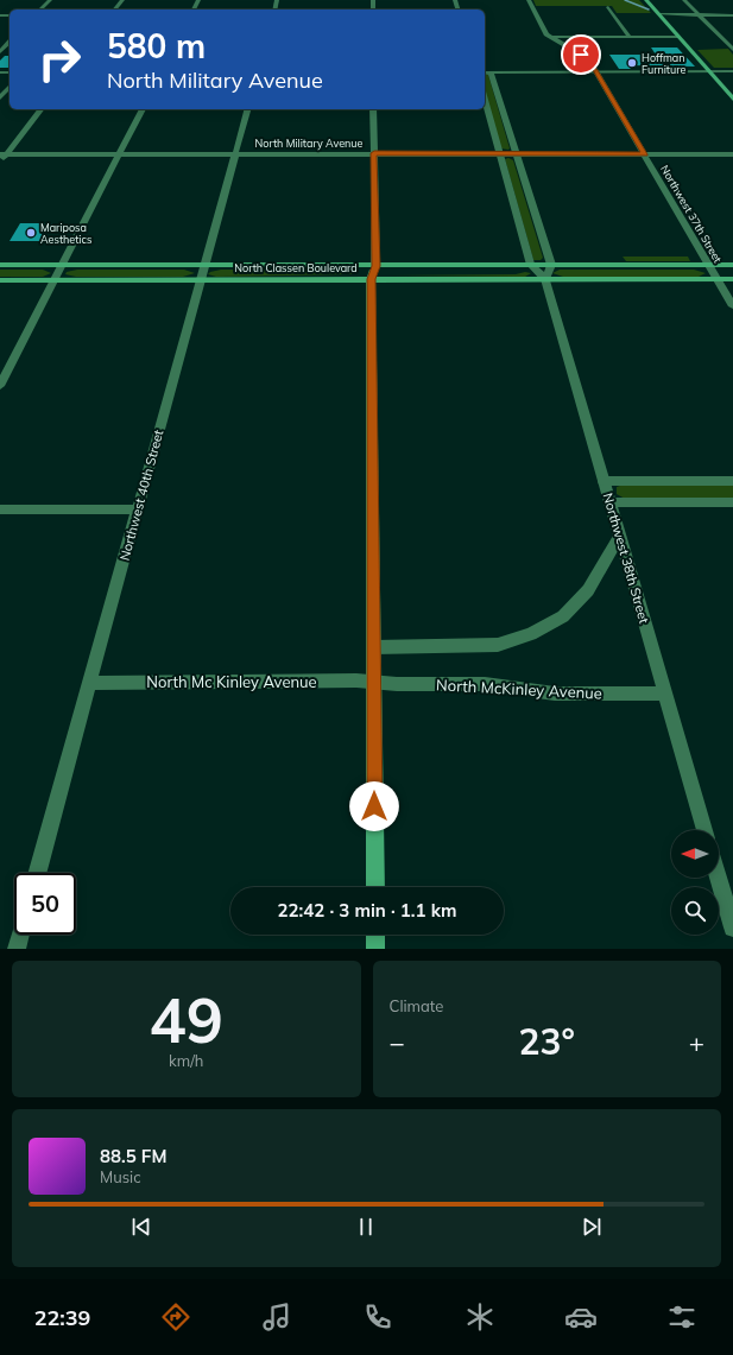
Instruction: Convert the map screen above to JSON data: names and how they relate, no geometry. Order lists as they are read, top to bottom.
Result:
{
  "streets": {
    "main road": ["North Classen Boulevard"],
    "street": [
      "North Military Avenue",
      "Northwest 37th Street",
      "Northwest 40th Street",
      "Northwest 38th Street",
      "North Mc Kinley Avenue",
      "North McKinley Avenue"
    ]
  },
  "crossings": [
    ["North Military Avenue", "Northwest 37th Street"],
    ["North Military Avenue", "Northwest 40th Street"],
    ["North Military Avenue", "Northwest 38th Street"],
    ["Northwest 37th Street", "North Classen Boulevard"],
    ["North Classen Boulevard", "Northwest 40th Street"],
    ["North Classen Boulevard", "Northwest 38th Street"],
    ["Northwest 40th Street", "North Mc Kinley Avenue"],
    ["Northwest 38th Street", "North McKinley Avenue"],
    ["North Mc Kinley Avenue", "North McKinley Avenue"]
  ],
  "places": ["Hoffman Furniture", "Mariposa Aesthetics"],
  "north": "left",
  "page": {
    "turn": ["580 m", "North Military Avenue"],
    "limit": "50",
    "trip": "22:42 · 3 min · 1.1 km",
    "tile": [
      ["49", "km/h"],
      "Climate"
    ],
    "heat": ["−", "23°", "+"],
    "song": ["88.5 FM", "Music"],
    "tabs": "22:39"
  }
}
